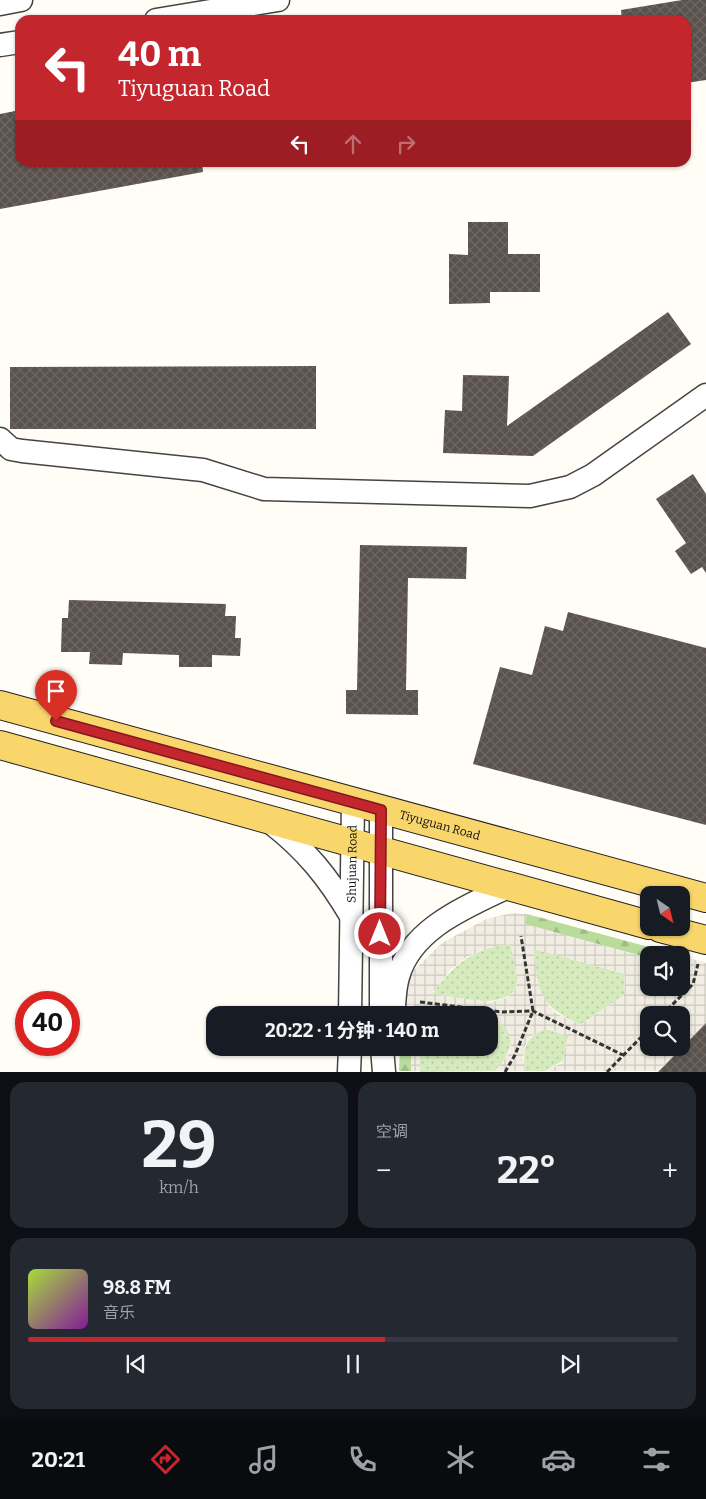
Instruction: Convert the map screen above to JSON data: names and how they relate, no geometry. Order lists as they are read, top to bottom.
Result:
{
  "streets": {
    "main road": ["Tiyuguan Road"],
    "street": ["Shujuan Road"]
  },
  "crossings": [
    ["Tiyuguan Road", "Shujuan Road"]
  ],
  "north": "bottom right",
  "page": {
    "turn": ["40 m", "Tiyuguan Road"],
    "limit": "40",
    "trip": "20:22 · 1 分钟 · 140 m",
    "tile": [
      ["29", "km/h"],
      "空调"
    ],
    "heat": ["−", "22°", "+"],
    "song": ["98.8 FM", "音乐"],
    "tabs": "20:21"
  }
}
